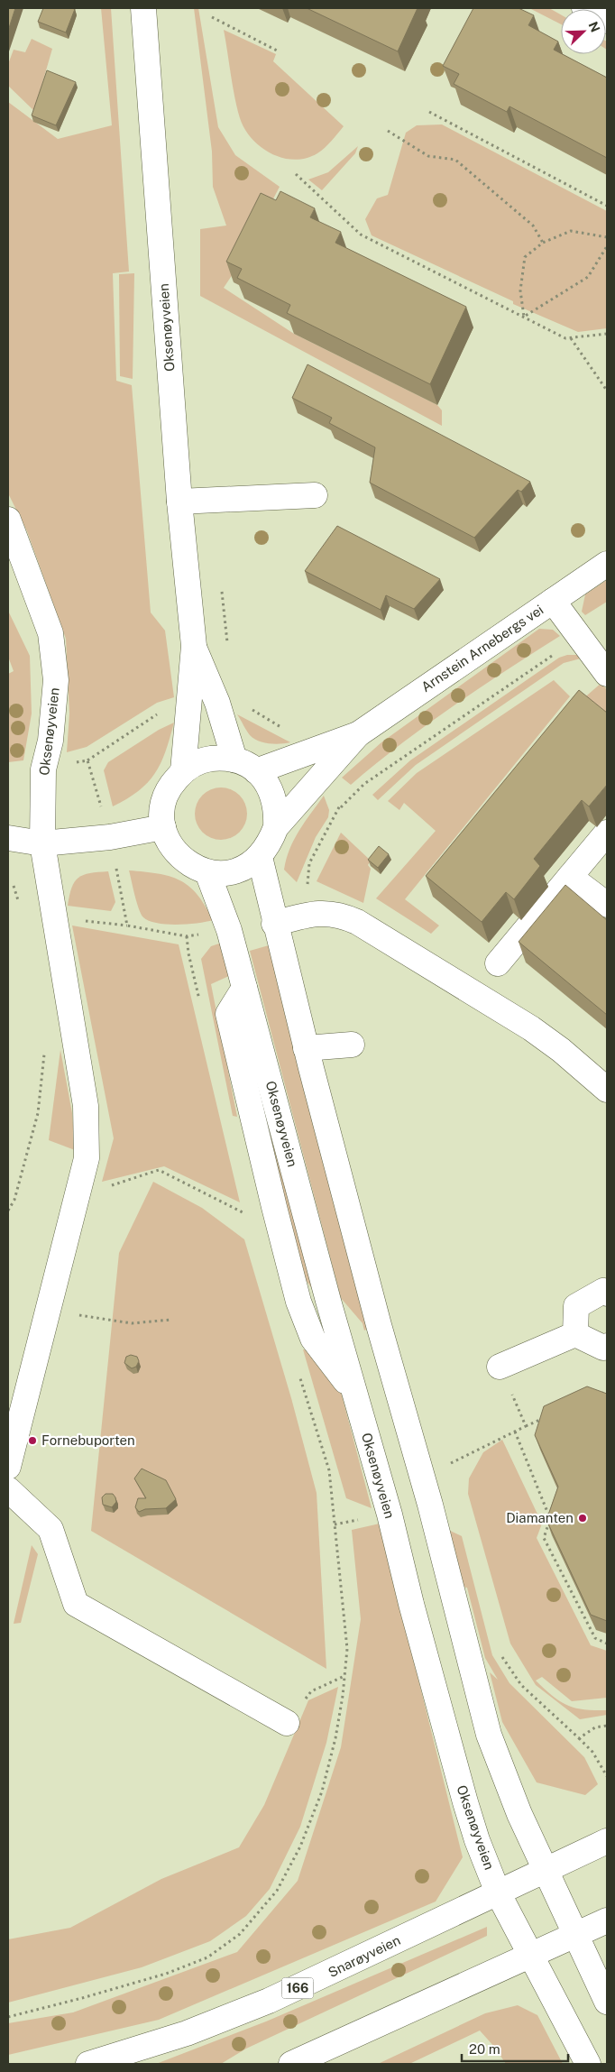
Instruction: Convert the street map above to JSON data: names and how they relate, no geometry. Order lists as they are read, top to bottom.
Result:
{
  "streets": {
    "street": [
      "Oksenøyveien",
      "Arnstein Arnebergs vei",
      "Snarøyveien",
      "166"
    ]
  },
  "crossings": [
    ["Oksenøyveien", "Arnstein Arnebergs vei"],
    ["Oksenøyveien", "Snarøyveien"]
  ],
  "places": ["Fornebuporten", "Diamanten"],
  "scale_bar": "20 m",
  "north": "top right"
}
